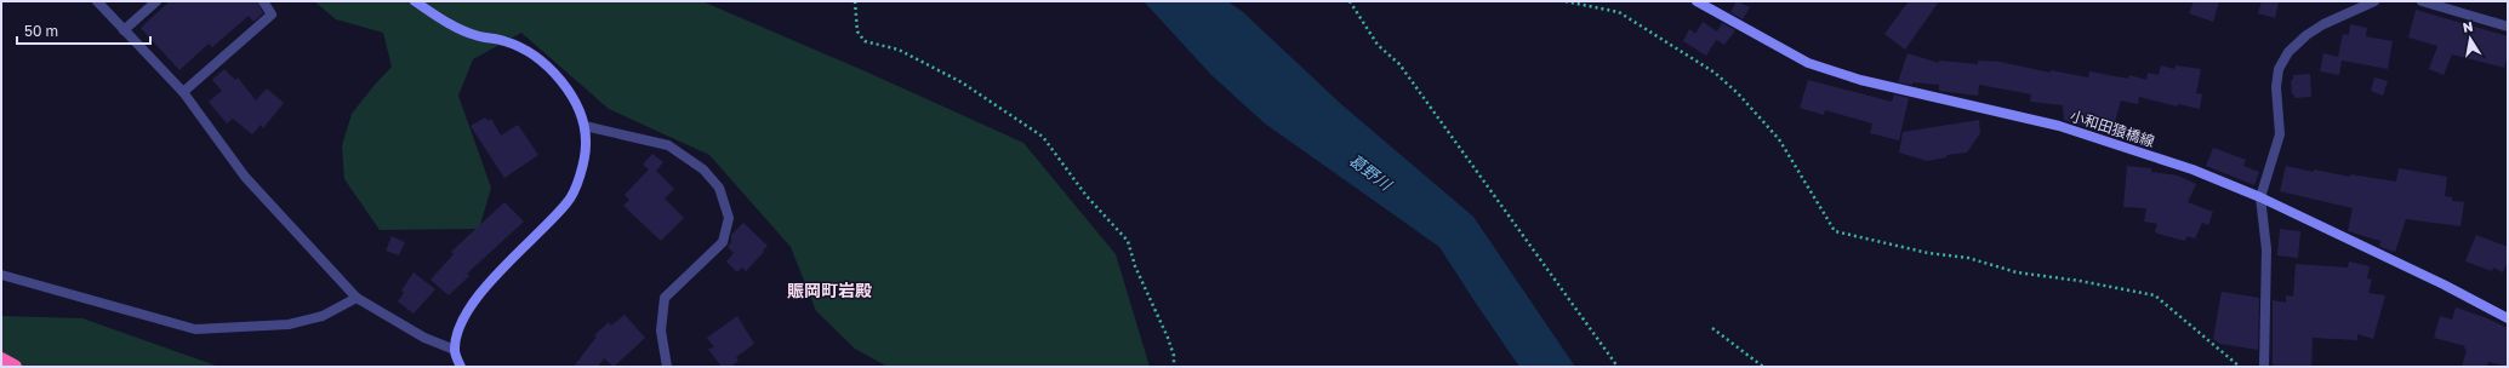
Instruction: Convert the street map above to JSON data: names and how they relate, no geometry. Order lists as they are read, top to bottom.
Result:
{
  "streets": {
    "main road": ["小和田猿橋線"]
  },
  "districts": ["賑岡町岩殿"],
  "water": ["葛野川"],
  "scale_bar": "50 m",
  "north": "top"
}
